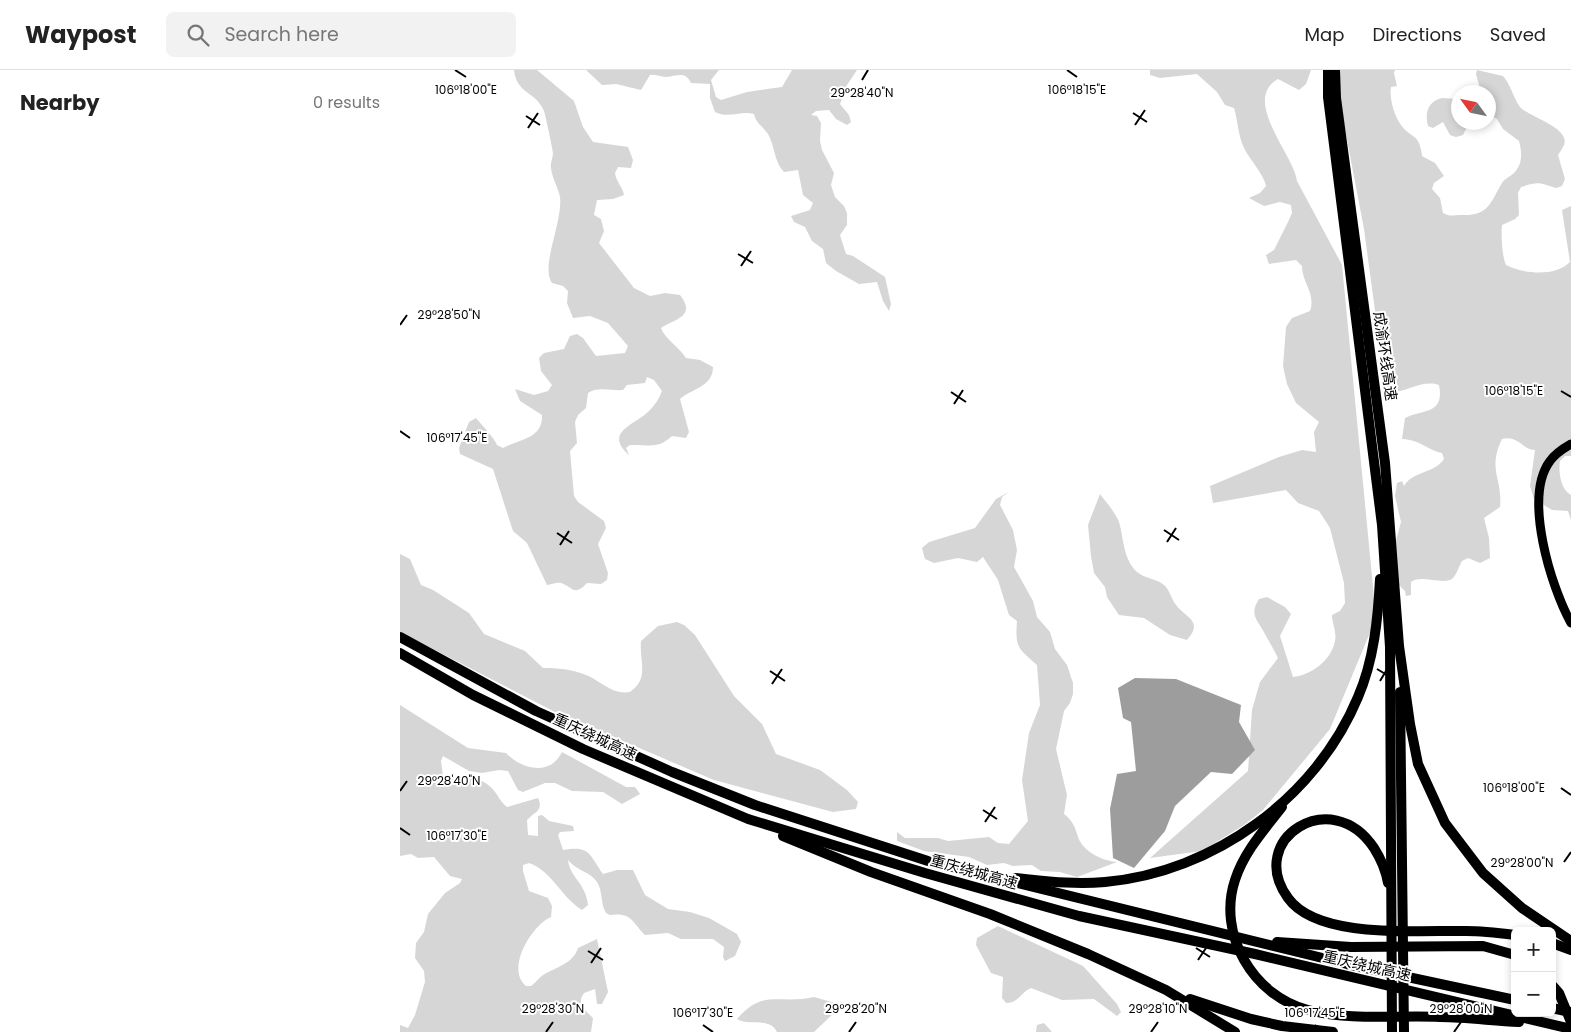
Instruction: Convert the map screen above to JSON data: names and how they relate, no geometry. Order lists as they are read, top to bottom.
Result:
{
  "streets": {
    "highway": ["成渝环线高速", "重庆绕城高速"]
  },
  "north": "top left",
  "page": {
    "header": "Waypost",
    "search": "Search here",
    "nav": ["Map", "Directions", "Saved"],
    "heading": ["Nearby", "0 results"],
    "map_buttons": ["+", "−"]
  },
  "coordinates": [
    "106°18'00\"E",
    "106°18'15\"E",
    "29°28'40\"N",
    "29°28'50\"N",
    "106°17'45\"E",
    "106°17'30\"E",
    "29°28'00\"N",
    "29°28'30\"N",
    "29°28'20\"N",
    "29°28'10\"N"
  ]
}
